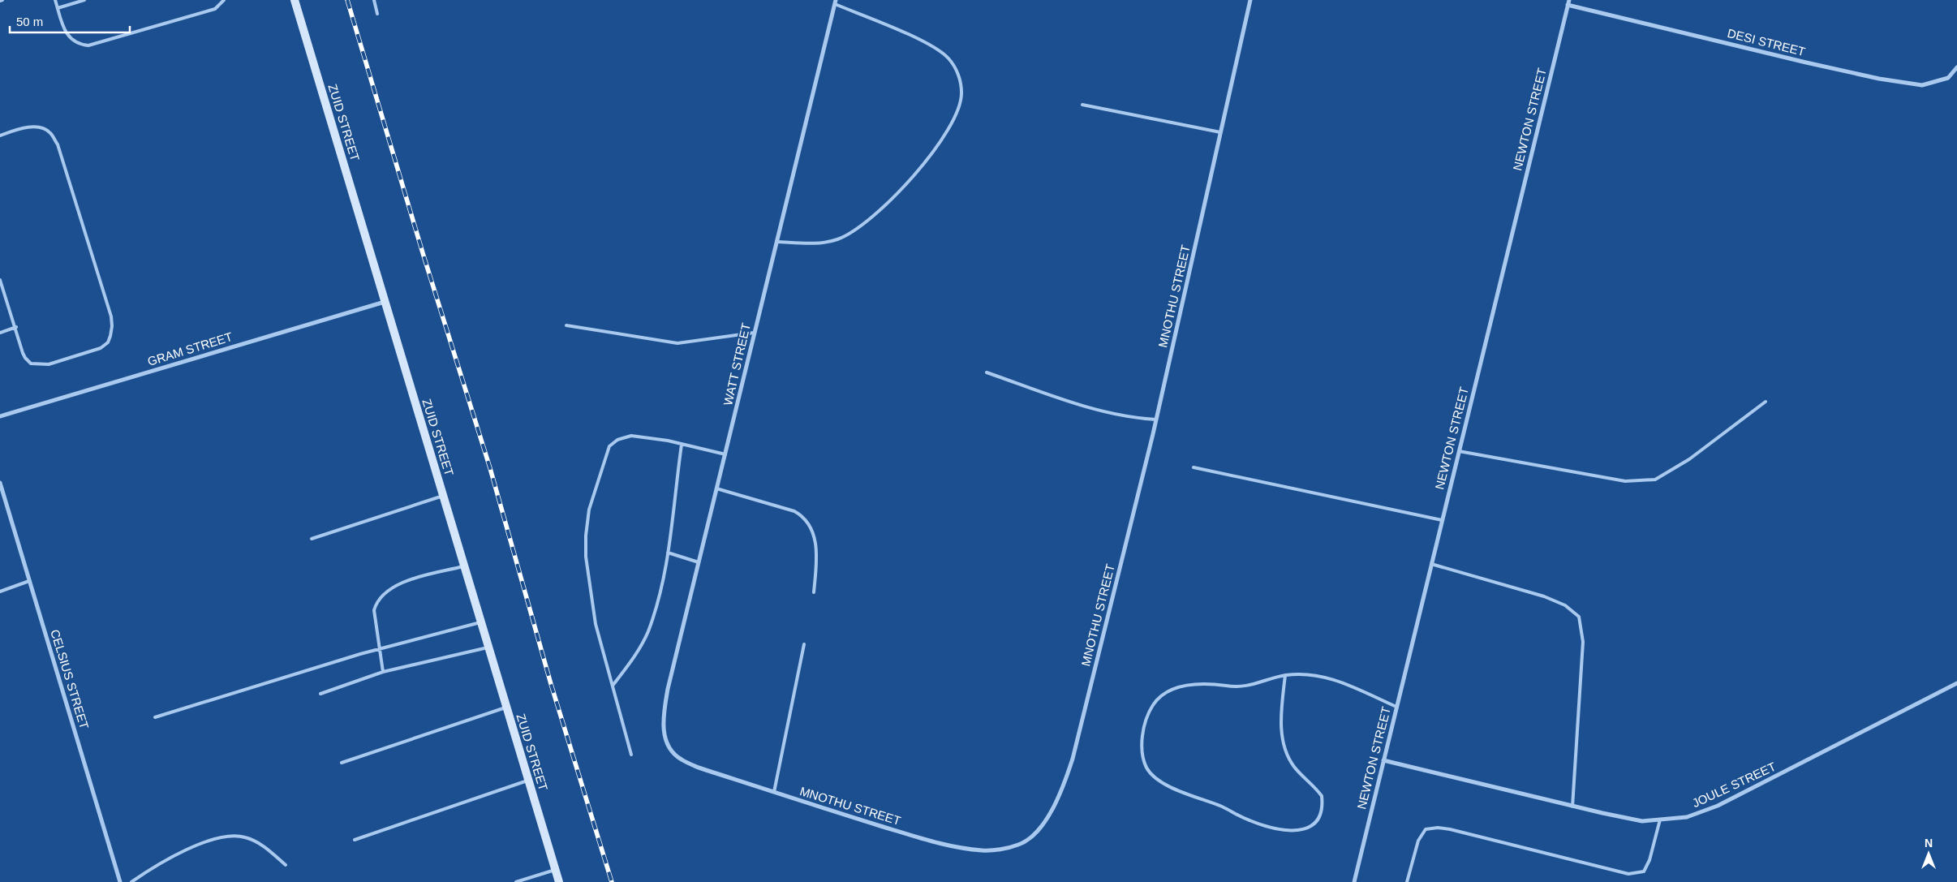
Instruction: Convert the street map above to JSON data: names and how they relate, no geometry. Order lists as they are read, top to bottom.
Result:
{
  "streets": {
    "street": [
      "DESI STREET",
      "NEWTON STREET",
      "ZUID STREET",
      "MNOTHU STREET",
      "GRAM STREET",
      "WATT STREET",
      "CELSIUS STREET",
      "JOULE STREET"
    ]
  },
  "crossings": [
    ["DESI STREET", "NEWTON STREET"],
    ["NEWTON STREET", "JOULE STREET"],
    ["ZUID STREET", "GRAM STREET"],
    ["MNOTHU STREET", "WATT STREET"]
  ],
  "scale_bar": "50 m",
  "north": "top"
}
